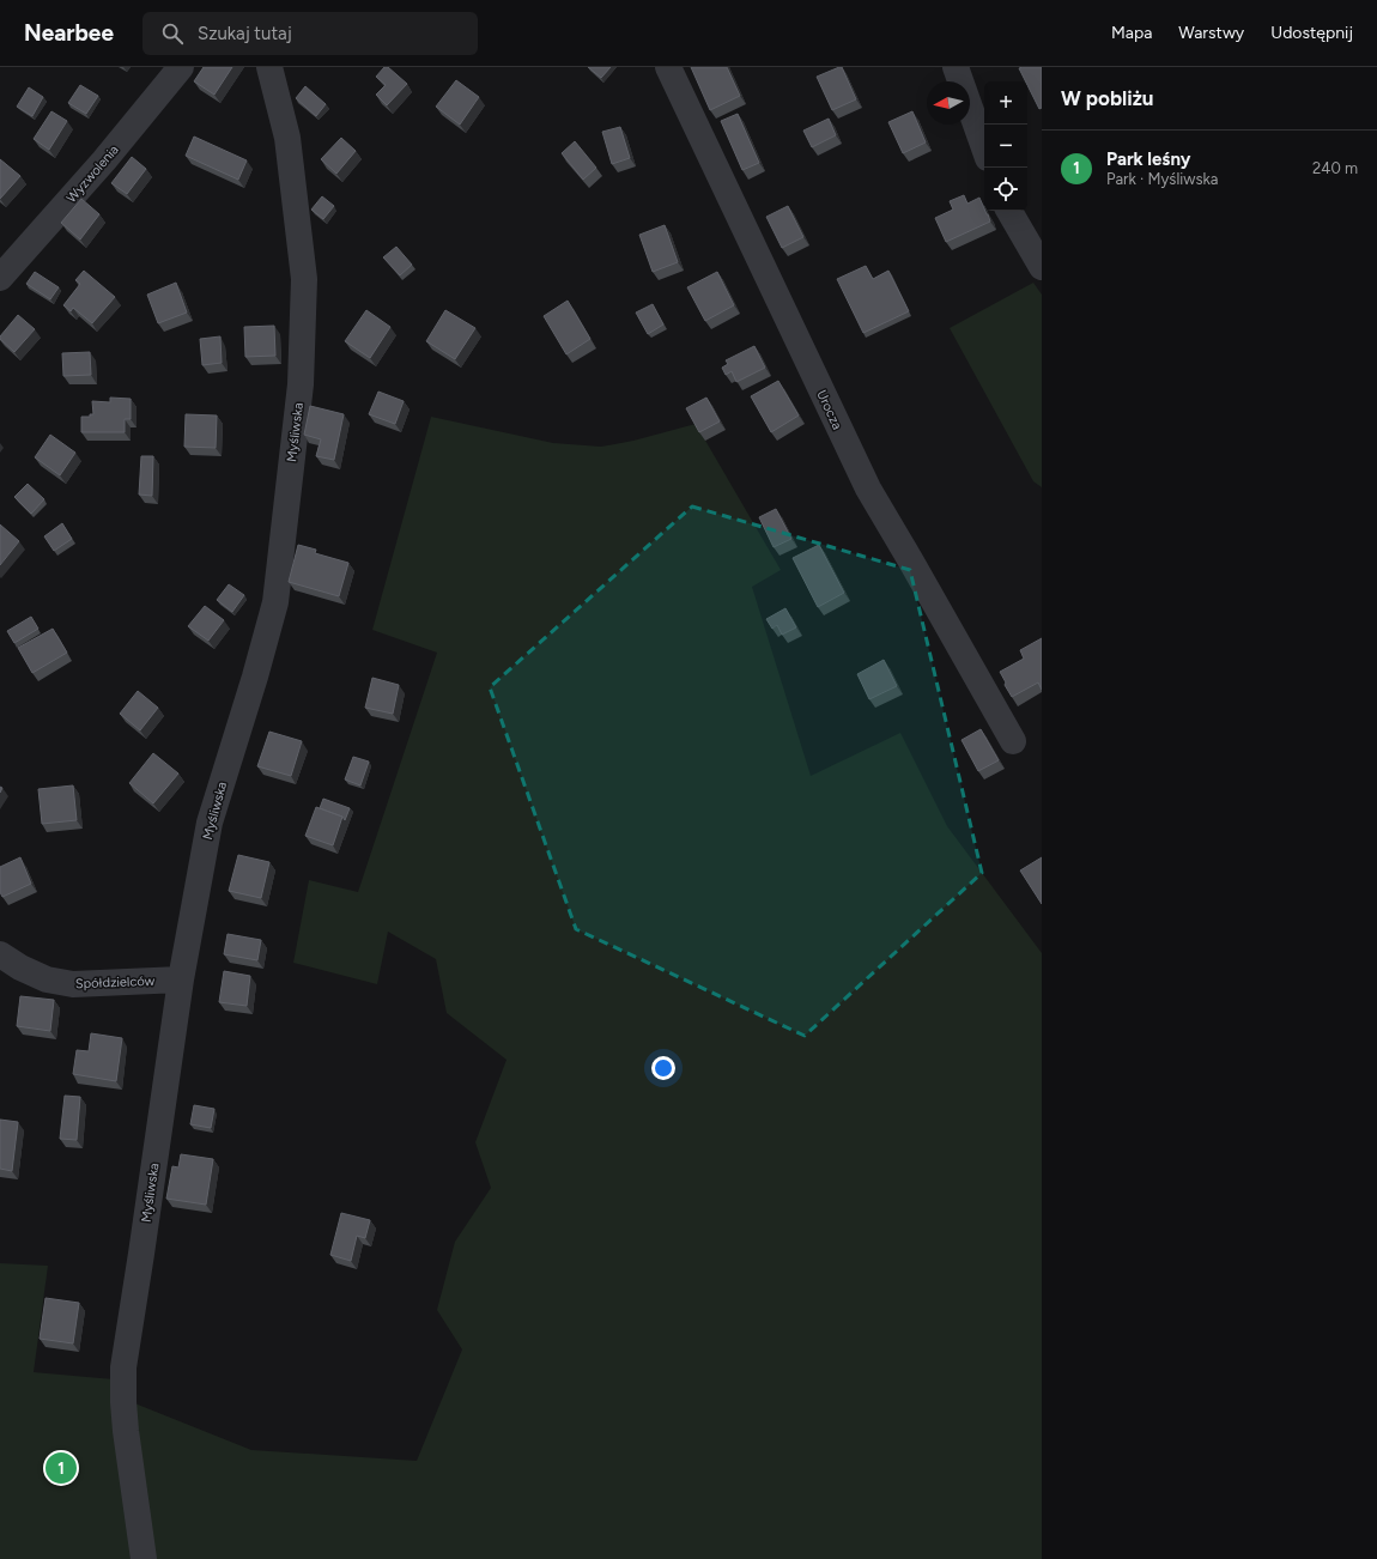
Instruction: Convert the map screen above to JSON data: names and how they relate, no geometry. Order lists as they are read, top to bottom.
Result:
{
  "streets": {
    "street": [
      "Wyzwolenia",
      "Urocza",
      "Myśliwska",
      "Spółdzielców"
    ]
  },
  "crossings": [
    ["Myśliwska", "Spółdzielców"]
  ],
  "north": "left",
  "page": {
    "header": "Nearbee",
    "search": "Szukaj tutaj",
    "nav": ["Mapa", "Warstwy", "Udostępnij"],
    "heading": "W pobliżu",
    "map_buttons": ["+", "−"],
    "list": [
      {
        "mark": "1",
        "name": "Park leśny",
        "note": "Park · Myśliwska",
        "value": "240 m"
      }
    ],
    "pins": "1"
  }
}
